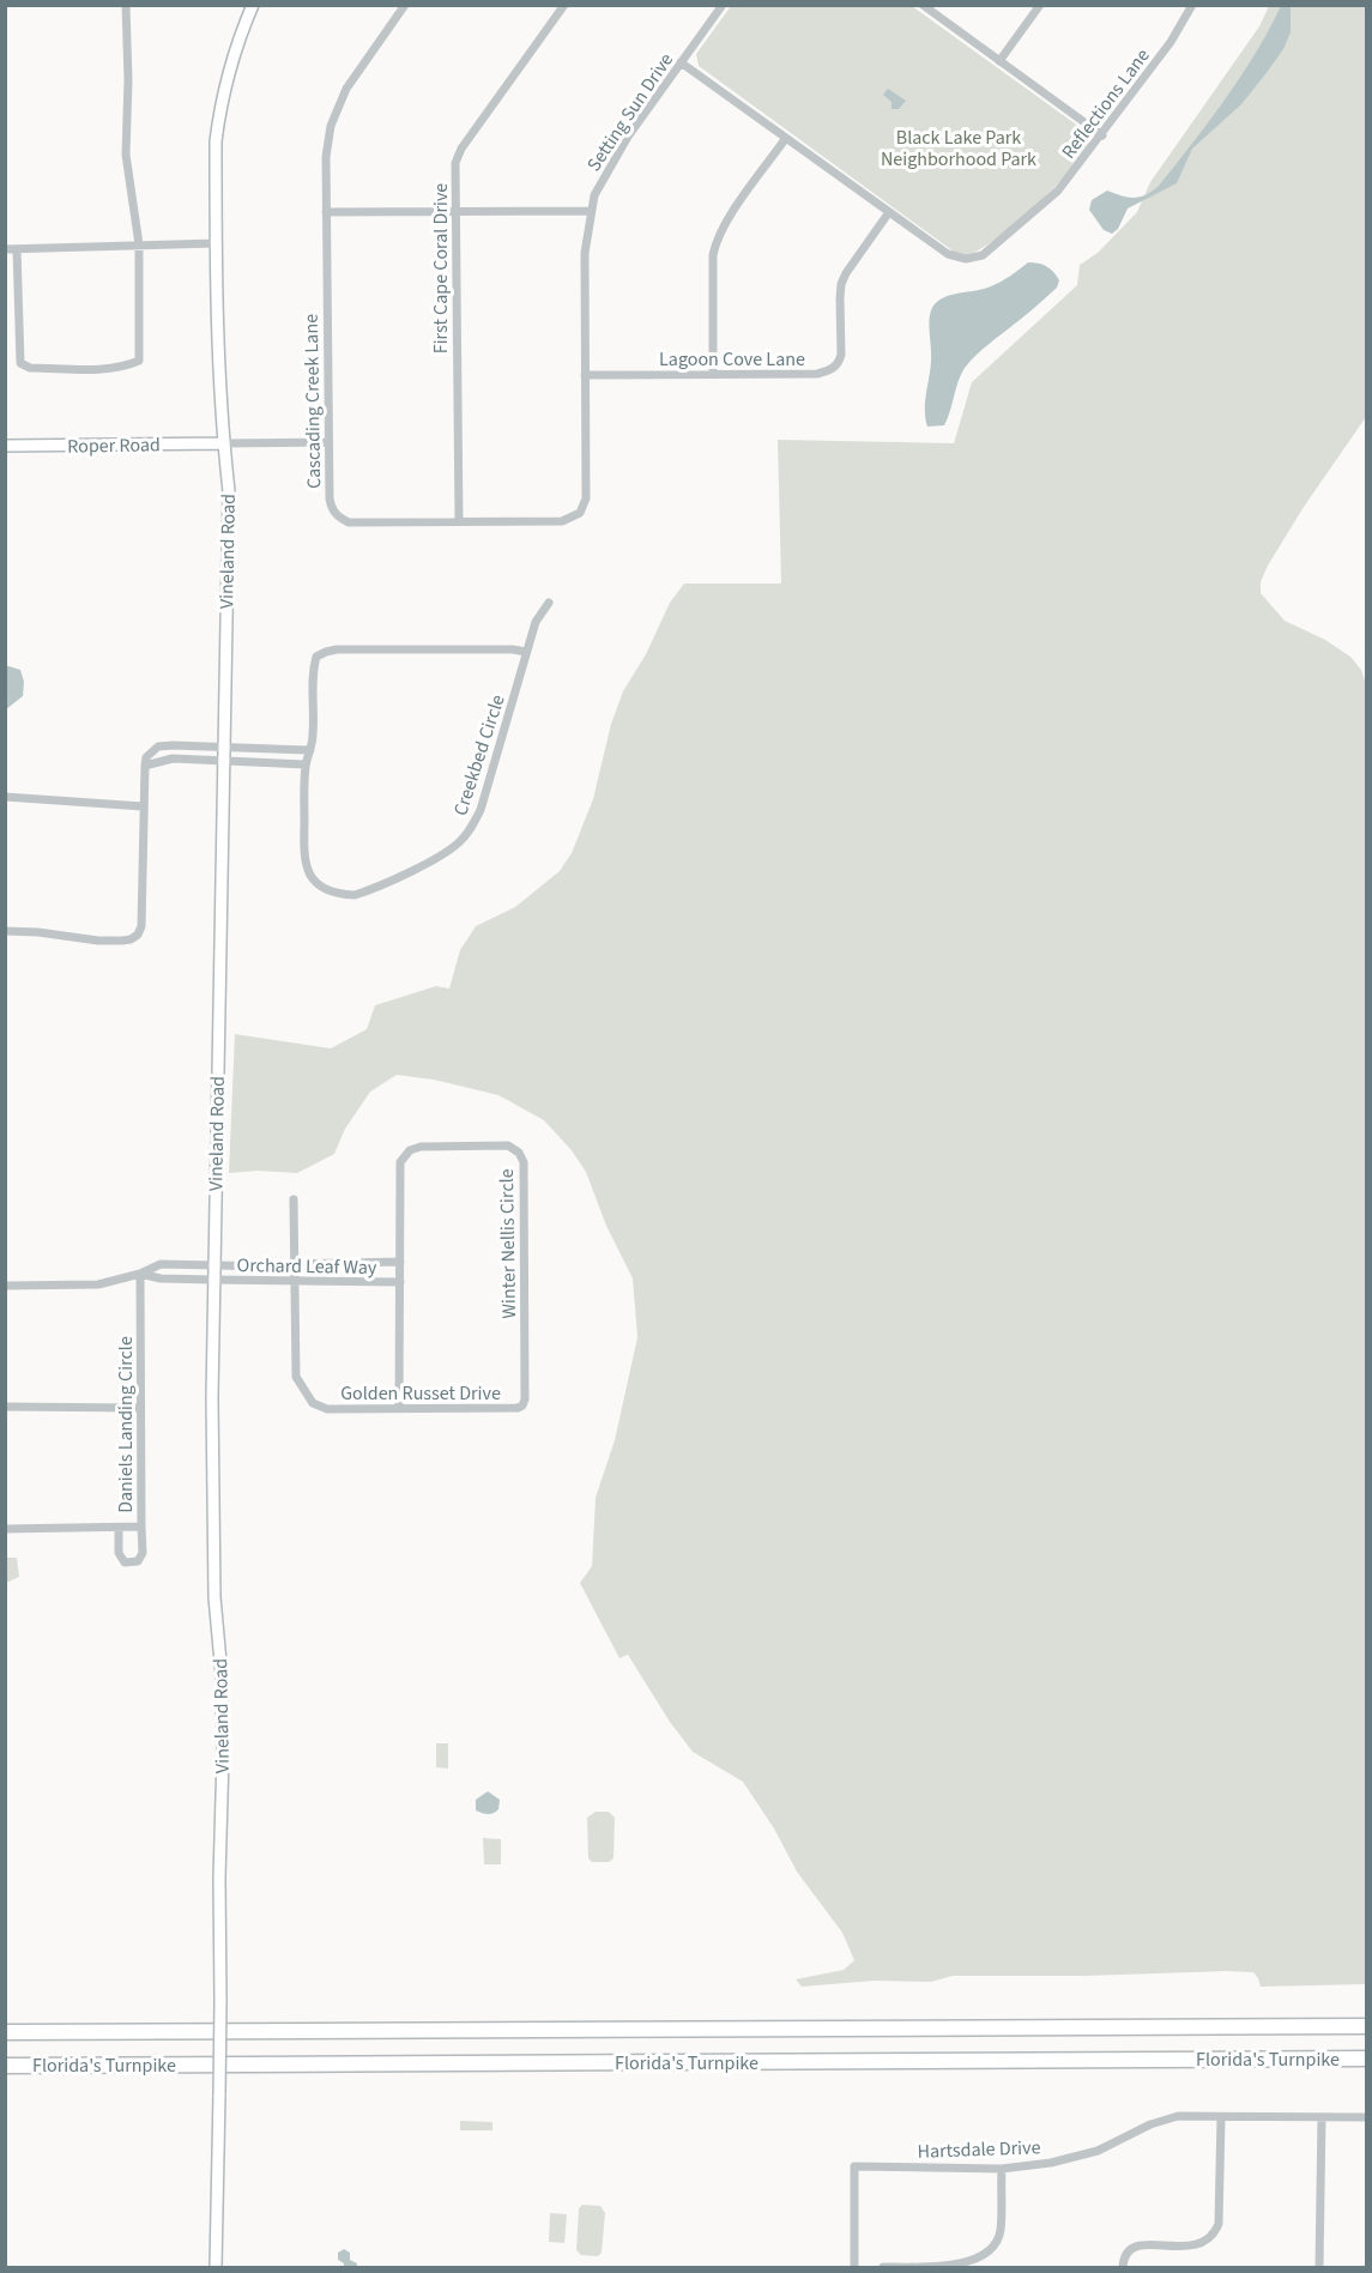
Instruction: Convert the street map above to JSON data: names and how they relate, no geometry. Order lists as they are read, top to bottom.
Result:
{
  "streets": {
    "highway": ["Florida's Turnpike"],
    "main road": ["Roper Road", "Vineland Road"],
    "street": [
      "Reflections Lane",
      "Setting Sun Drive",
      "First Cape Coral Drive",
      "Lagoon Cove Lane",
      "Cascading Creek Lane",
      "Creekbed Circle",
      "Winter Nellis Circle",
      "Orchard Leaf Way",
      "Golden Russet Drive",
      "Daniels Landing Circle",
      "Hartsdale Drive"
    ]
  },
  "crossings": [
    ["Reflections Lane", "Setting Sun Drive"],
    ["Reflections Lane", "Lagoon Cove Lane"],
    ["Setting Sun Drive", "Lagoon Cove Lane"],
    ["Setting Sun Drive", "Cascading Creek Lane"],
    ["First Cape Coral Drive", "Cascading Creek Lane"],
    ["Lagoon Cove Lane", "Cascading Creek Lane"],
    ["Roper Road", "Vineland Road"],
    ["Vineland Road", "Orchard Leaf Way"],
    ["Winter Nellis Circle", "Orchard Leaf Way"],
    ["Winter Nellis Circle", "Golden Russet Drive"],
    ["Orchard Leaf Way", "Golden Russet Drive"]
  ],
  "parks": ["Black Lake Park Neighborhood Park"]
}
